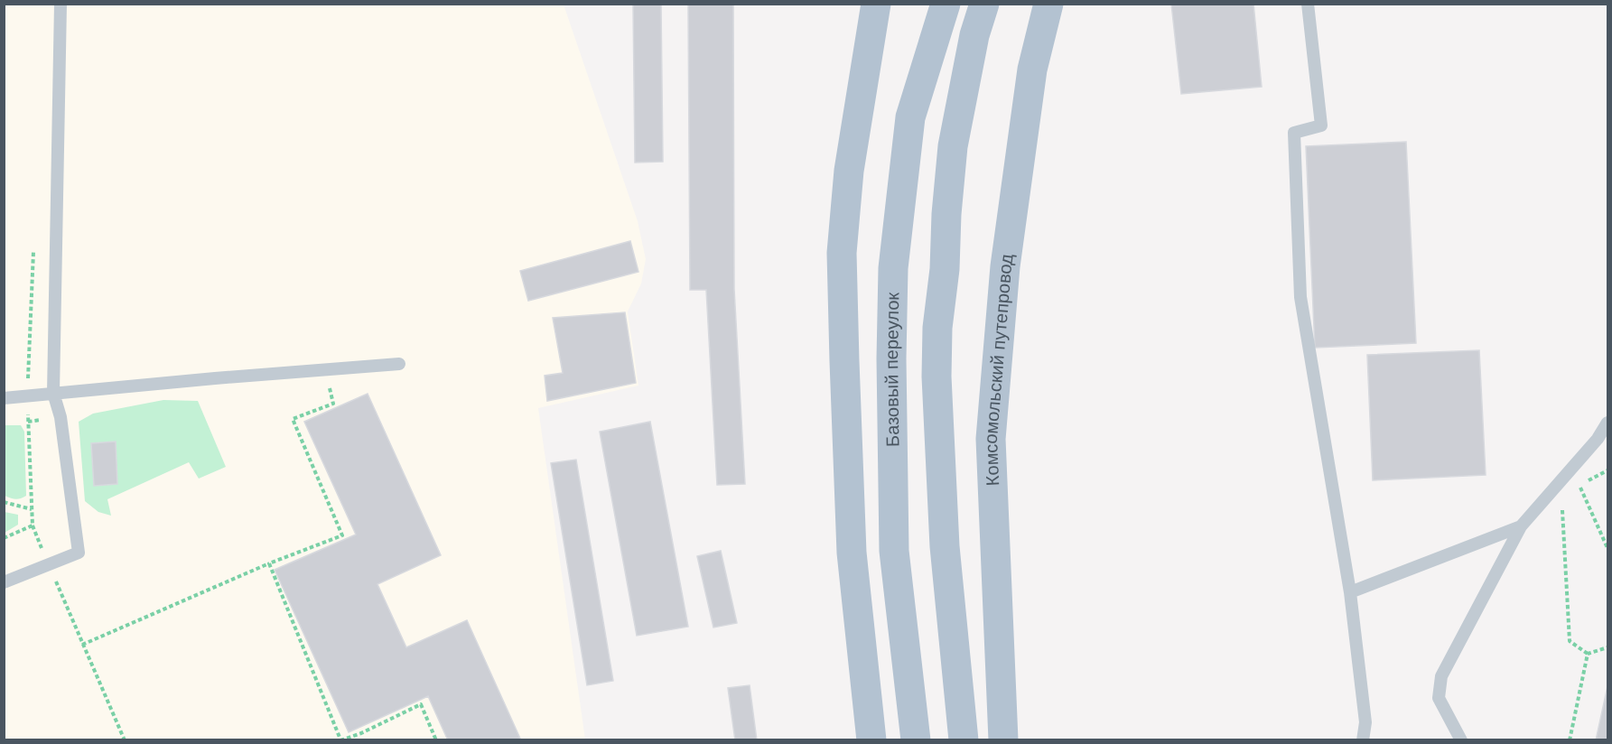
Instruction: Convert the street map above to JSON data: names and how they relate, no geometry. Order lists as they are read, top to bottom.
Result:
{
  "streets": {
    "main road": ["Базовый переулок", "Комсомольский путепровод"]
  }
}
